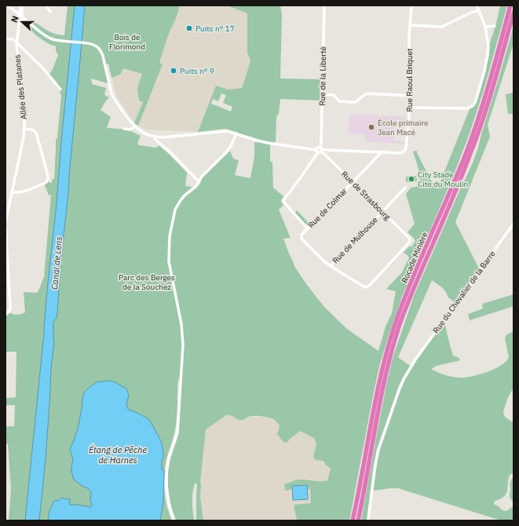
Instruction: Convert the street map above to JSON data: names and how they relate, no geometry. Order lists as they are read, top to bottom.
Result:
{
  "streets": {
    "highway": ["Rocade Minière"],
    "street": [
      "Rue de la Liberté",
      "Rue Raoul Briquet",
      "Allée des Platanes",
      "Rue de Strasbourg",
      "Rue de Colmar",
      "Rue de Mulhouse",
      "Rue du Chevalier de la Barre"
    ]
  },
  "crossings": [
    ["Rue de la Liberté", "Rue Raoul Briquet"],
    ["Rue de la Liberté", "Rue de Strasbourg"],
    ["Rue Raoul Briquet", "Rue de Strasbourg"],
    ["Rue Raoul Briquet", "Rue de Colmar"],
    ["Rue de Strasbourg", "Rue de Colmar"],
    ["Rue de Strasbourg", "Rue de Mulhouse"],
    ["Rue de Colmar", "Rue de Mulhouse"]
  ],
  "water": ["Canal de Lens", "Étang de Pêche de Harnes"],
  "parks": ["Bois de Florimond", "Parc des Berges de la Souchez"],
  "places": [
    "Puits n° 17",
    "Puits n° 9",
    "École primaire Jean Macé",
    "City Stade Cite du Moulin"
  ],
  "north": "left"
}
